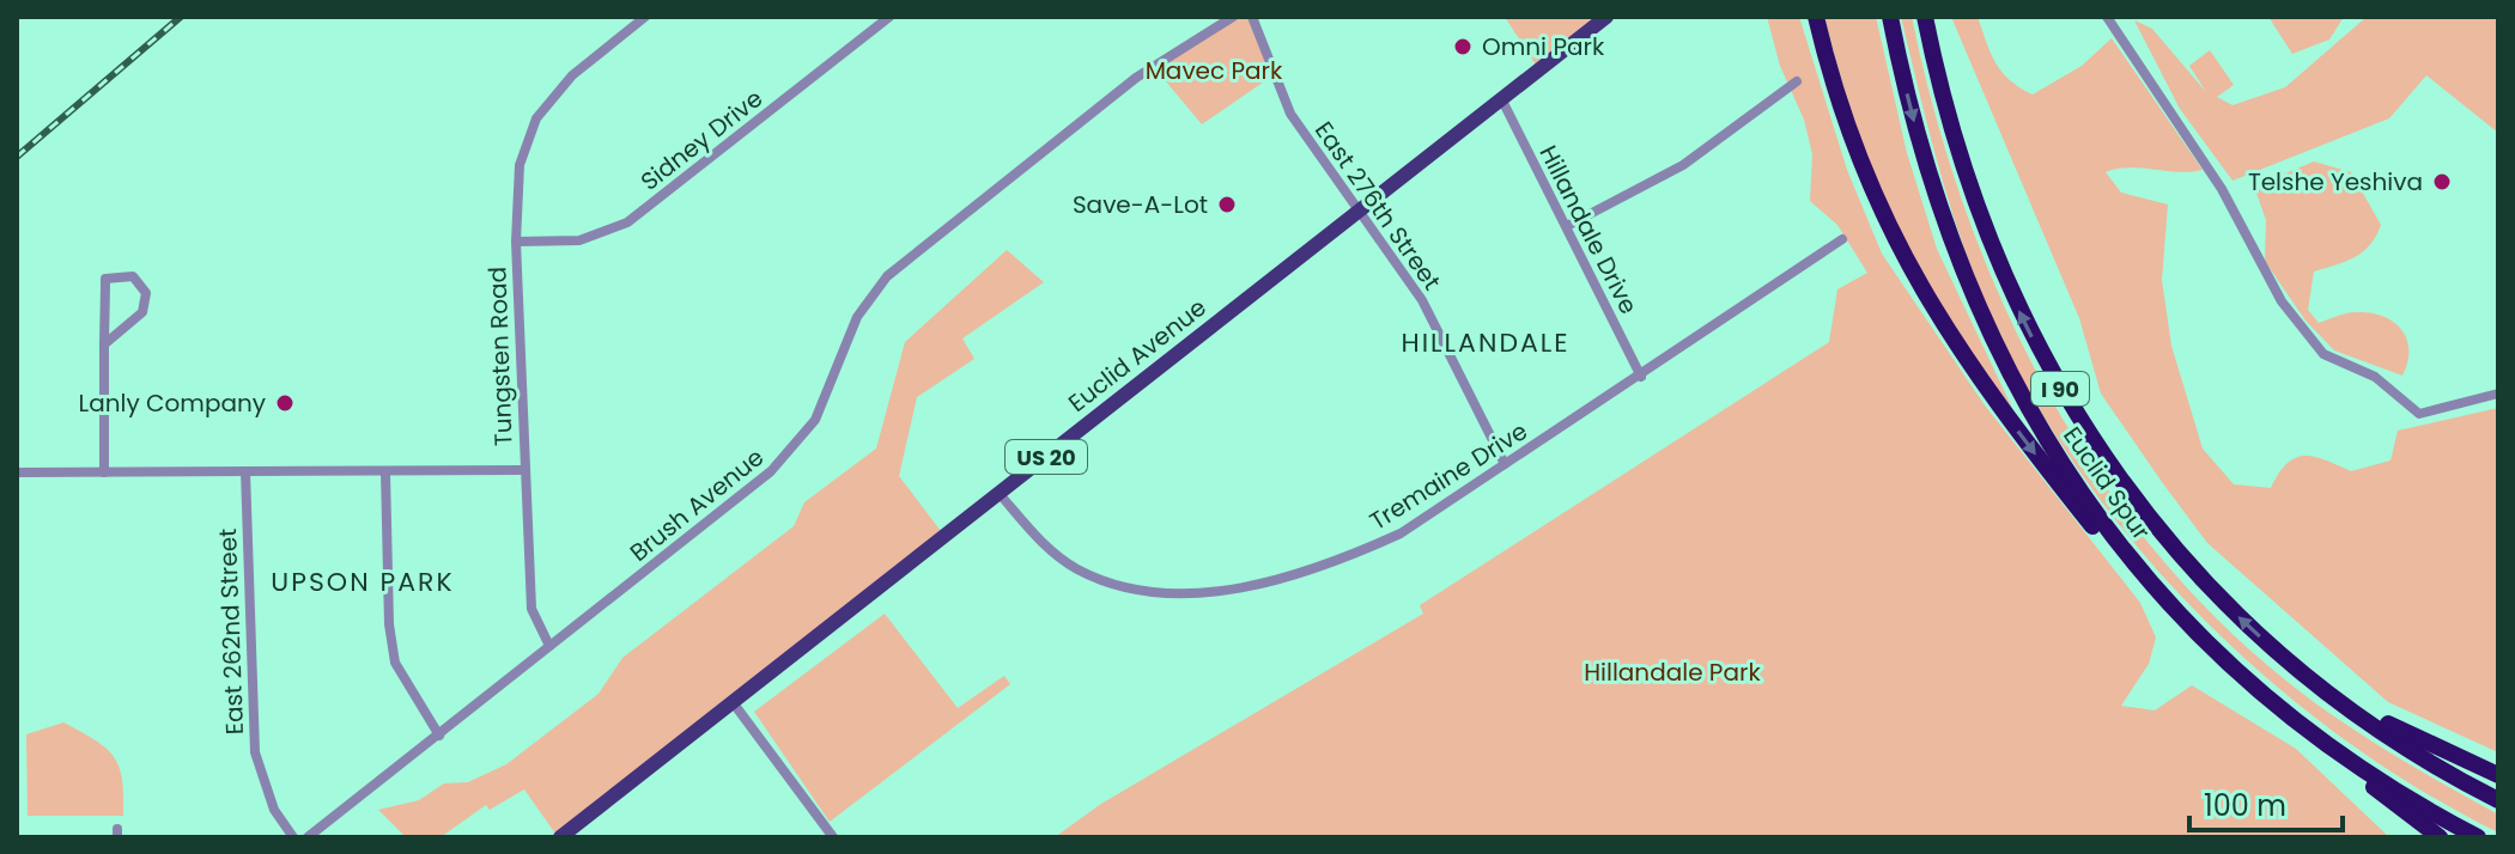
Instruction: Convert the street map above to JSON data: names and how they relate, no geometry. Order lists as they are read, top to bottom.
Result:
{
  "streets": {
    "highway": ["I 90", "Euclid Spur"],
    "main road": ["Euclid Avenue", "US 20"],
    "street": [
      "Sidney Drive",
      "East 276th Street",
      "Hillandale Drive",
      "Tungsten Road",
      "Tremaine Drive",
      "Brush Avenue",
      "East 262nd Street"
    ]
  },
  "crossings": [
    ["Sidney Drive", "Tungsten Road"],
    ["East 276th Street", "Euclid Avenue"],
    ["East 276th Street", "Tremaine Drive"],
    ["Hillandale Drive", "Euclid Avenue"],
    ["Hillandale Drive", "Tremaine Drive"],
    ["Euclid Avenue", "Tremaine Drive"],
    ["Tungsten Road", "East 262nd Street"]
  ],
  "districts": ["HILLANDALE", "UPSON PARK"],
  "parks": ["Mavec Park", "Hillandale Park"],
  "places": [
    "Omni Park",
    "Telshe Yeshiva",
    "Save-A-Lot",
    "Lanly Company"
  ],
  "scale_bar": "100 m"
}
